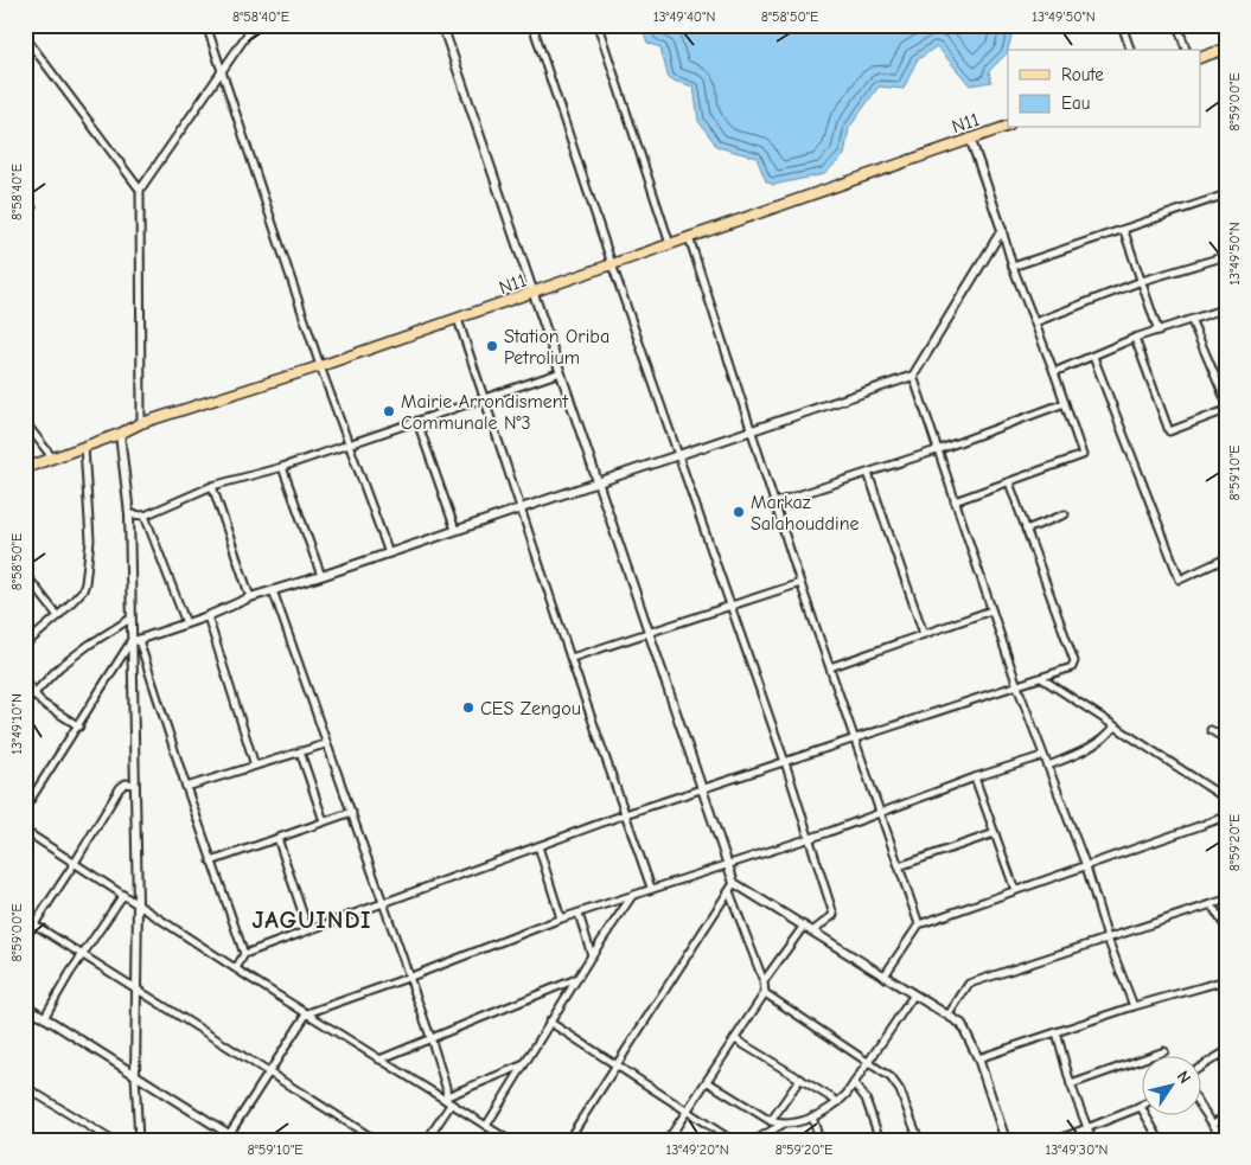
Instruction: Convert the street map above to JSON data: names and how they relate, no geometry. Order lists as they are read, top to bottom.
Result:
{
  "streets": {
    "main road": ["N11"]
  },
  "districts": ["JAGUINDI"],
  "places": [
    "Station Oriba Petrolium",
    "Mairie Arrondisment Communale N°3",
    "Markaz Salahouddine",
    "CES Zengou"
  ],
  "legend": ["Route", "Eau"],
  "north": "top right",
  "coordinates": [
    "8°58'40\"E",
    "13°49'40\"N",
    "8°58'50\"E",
    "13°49'50\"N",
    "8°59'00\"E",
    "8°59'10\"E",
    "13°49'10\"N",
    "8°59'20\"E",
    "13°49'20\"N",
    "13°49'30\"N"
  ]
}
